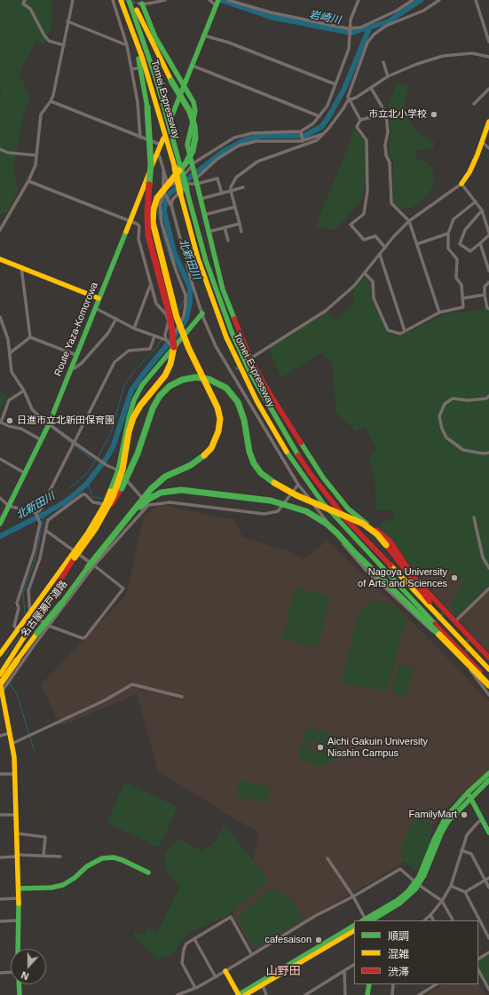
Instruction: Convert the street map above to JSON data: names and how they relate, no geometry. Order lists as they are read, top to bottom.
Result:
{
  "streets": {
    "main road": ["Tomei Expressway", "Route Yaza-Komorowa", "名古屋瀬戸道路"]
  },
  "districts": ["山野田"],
  "water": ["岩崎川", "北新田川"],
  "places": [
    "市立北小学校",
    "日進市立北新田保育園",
    "Nagoya University of Arts and Sciences",
    "Aichi Gakuin University Nisshin Campus",
    "FamilyMart",
    "cafesaison"
  ],
  "legend": ["順調", "混雑", "渋滞"],
  "north": "bottom"
}
